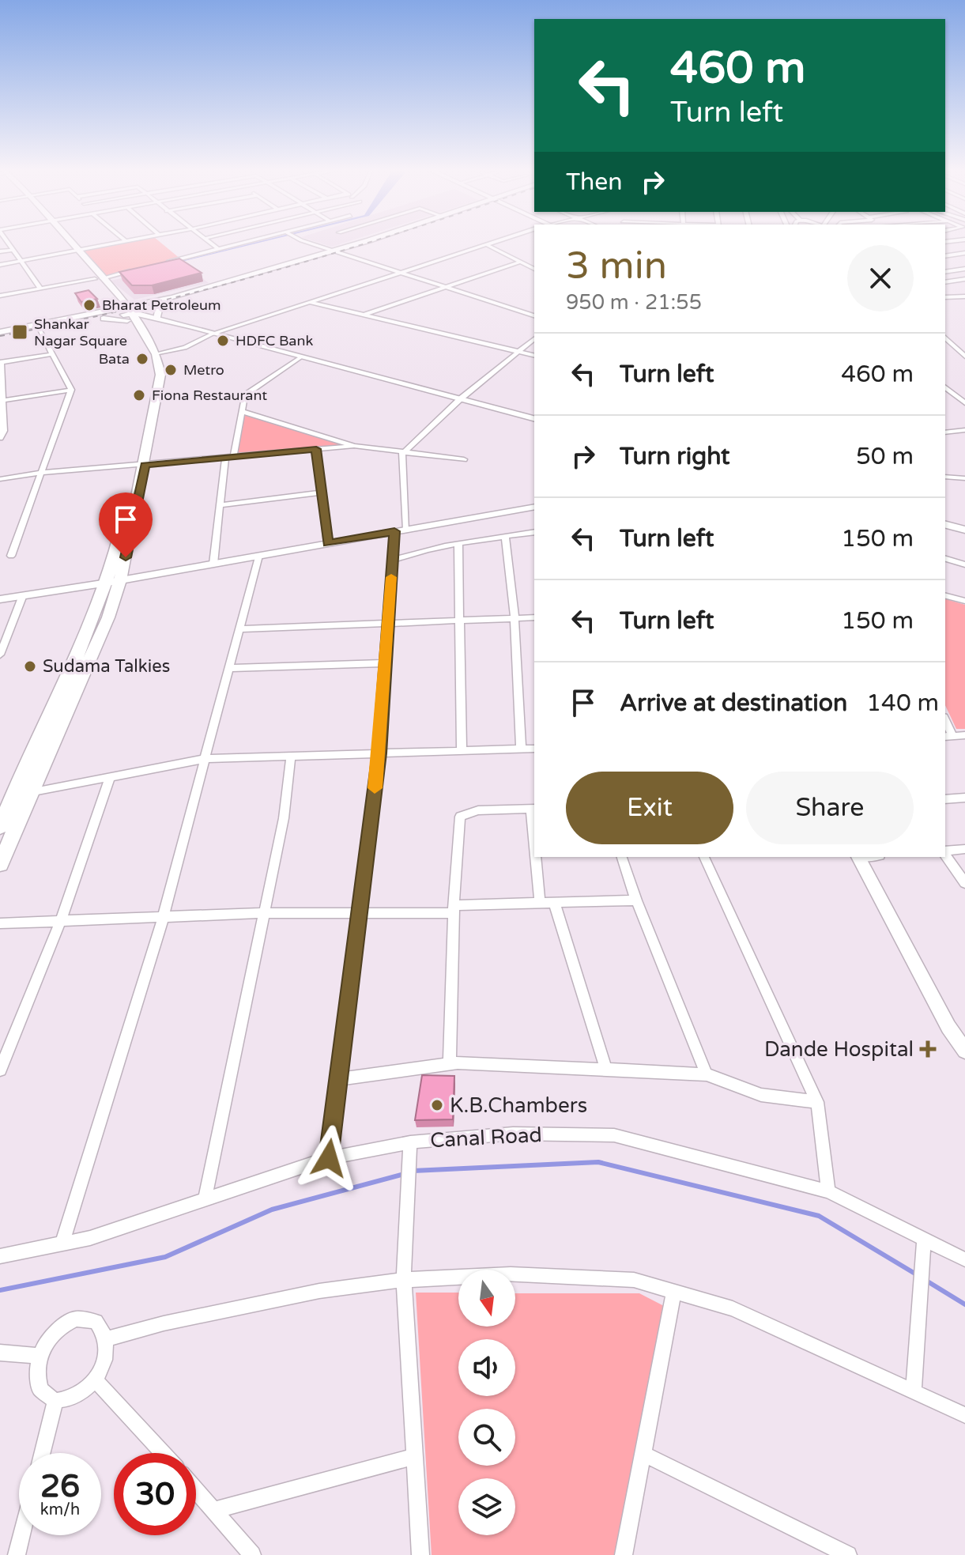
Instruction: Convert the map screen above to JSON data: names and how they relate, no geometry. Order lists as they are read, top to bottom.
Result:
{
  "streets": {
    "street": ["Canal Road"]
  },
  "places": {
    "other": [
      "Bharat Petroleum",
      "HDFC Bank",
      "Bata",
      "Metro",
      "Fiona Restaurant",
      "Sudama Talkies",
      "K.B.Chambers"
    ],
    "transit": ["Shankar Nagar Square"],
    "health": ["Dande Hospital"]
  },
  "north": "bottom",
  "page": {
    "turn": ["460 m", "Turn left"],
    "then": "Then",
    "heading": ["3 min", "950 m · 21:55"],
    "list": [
      {
        "name": "Turn left",
        "value": "460 m"
      },
      {
        "name": "Turn right",
        "value": "50 m"
      },
      {
        "name": "Turn left",
        "value": "150 m"
      },
      {
        "name": "Turn left",
        "value": "150 m"
      },
      {
        "name": "Arrive at destination",
        "value": "140 m"
      }
    ],
    "buttons": ["Exit", "Share"],
    "speed": "26 km/h",
    "limit": "30"
  }
}
